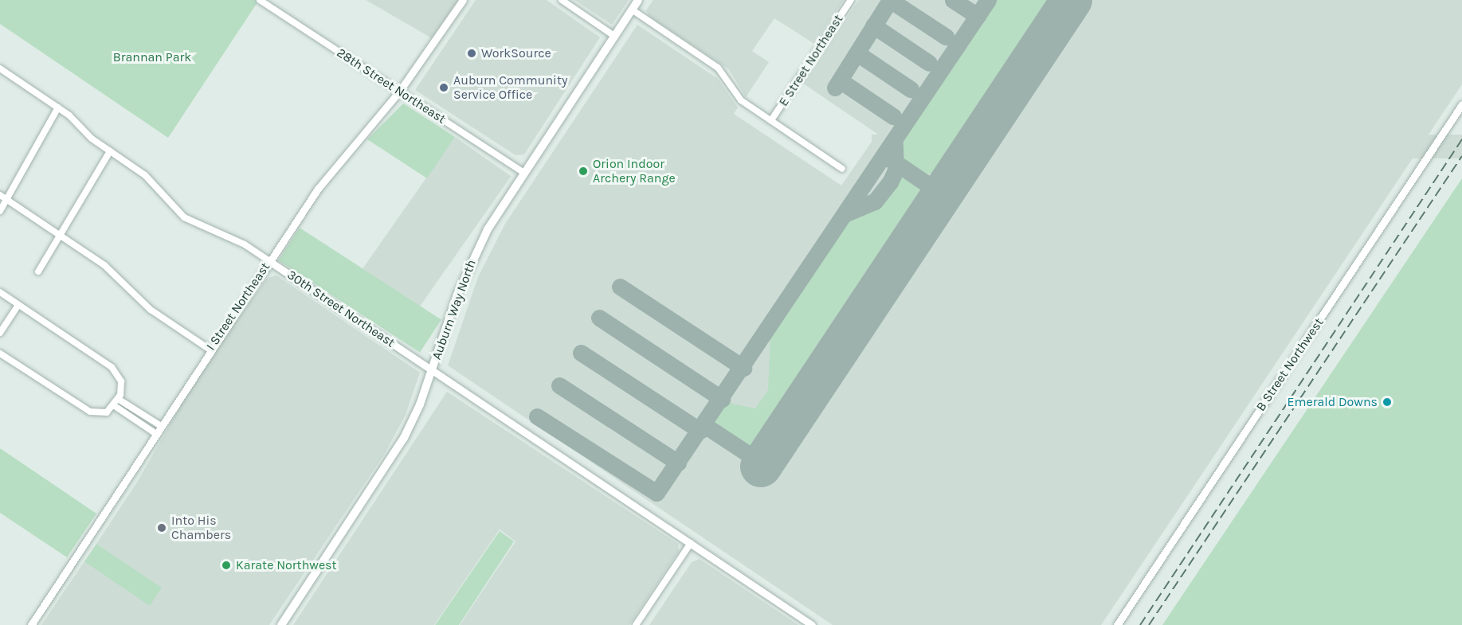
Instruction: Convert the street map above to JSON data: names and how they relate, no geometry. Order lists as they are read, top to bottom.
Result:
{
  "streets": {
    "main road": ["Auburn Way North"],
    "street": [
      "E Street Northeast",
      "28th Street Northeast",
      "I Street Northeast",
      "30th Street Northeast",
      "B Street Northwest"
    ]
  },
  "crossings": [
    ["28th Street Northeast", "I Street Northeast"],
    ["28th Street Northeast", "Auburn Way North"],
    ["I Street Northeast", "30th Street Northeast"],
    ["30th Street Northeast", "Auburn Way North"]
  ],
  "parks": ["Brannan Park"],
  "places": [
    "WorkSource",
    "Auburn Community Service Office",
    "Orion Indoor Archery Range",
    "Emerald Downs",
    "Into His Chambers",
    "Karate Northwest"
  ]
}
